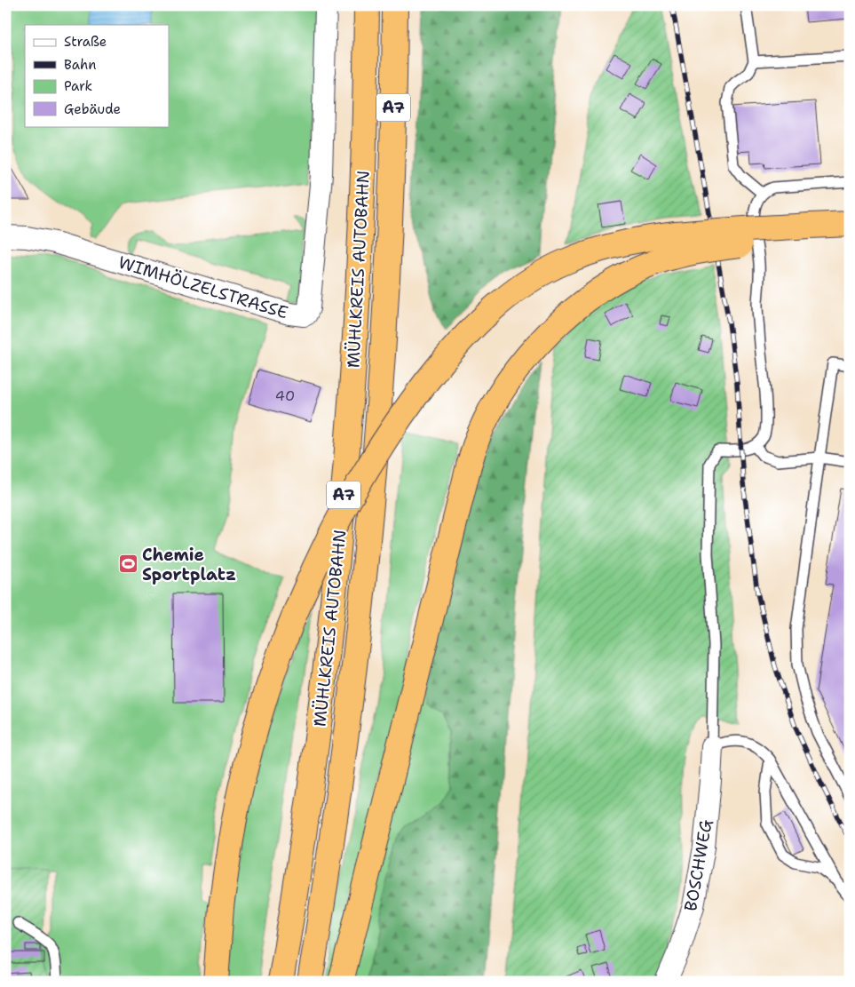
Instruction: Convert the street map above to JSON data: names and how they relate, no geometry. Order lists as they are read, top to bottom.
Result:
{
  "streets": {
    "highway": ["A7", "MÜHLKREIS AUTOBAHN"],
    "street": ["WIMHÖLZELSTRASSE", "BOSCHWEG"]
  },
  "places": {
    "sports": ["Chemie Sportplatz"]
  },
  "house_numbers": ["40"],
  "legend": [
    "Straße",
    "Bahn",
    "Park",
    "Gebäude"
  ]
}
